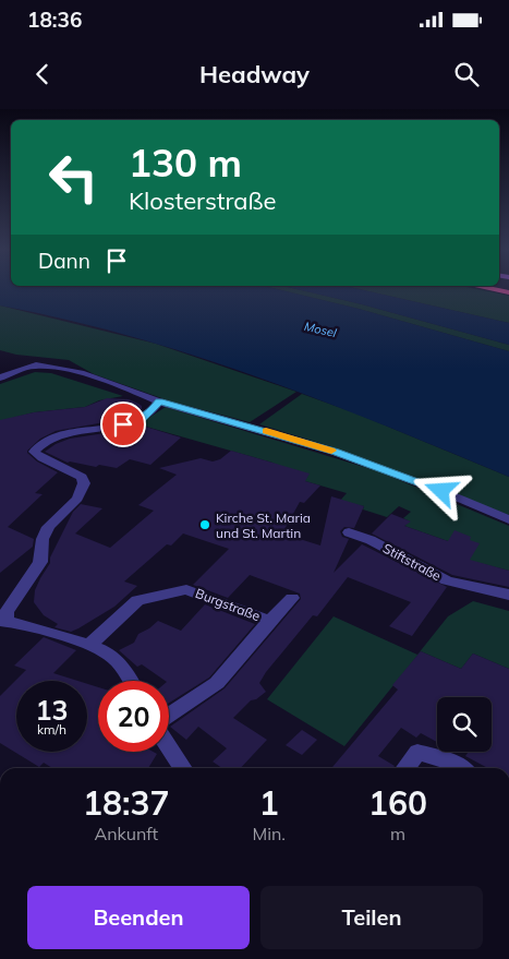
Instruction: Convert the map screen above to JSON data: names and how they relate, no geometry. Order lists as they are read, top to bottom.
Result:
{
  "streets": {
    "street": ["Stiftstraße", "Burgstraße"]
  },
  "water": ["Mosel"],
  "places": ["Kirche St. Maria und St. Martin"],
  "page": {
    "status": "18:36",
    "header": "Headway",
    "turn": ["130 m", "Klosterstraße"],
    "then": "Dann",
    "speed": "13 km/h",
    "limit": "20",
    "eta": [
      "18:37",
      "Ankunft",
      "1",
      "Min.",
      "160",
      "m"
    ],
    "buttons": ["Beenden", "Teilen"]
  }
}
